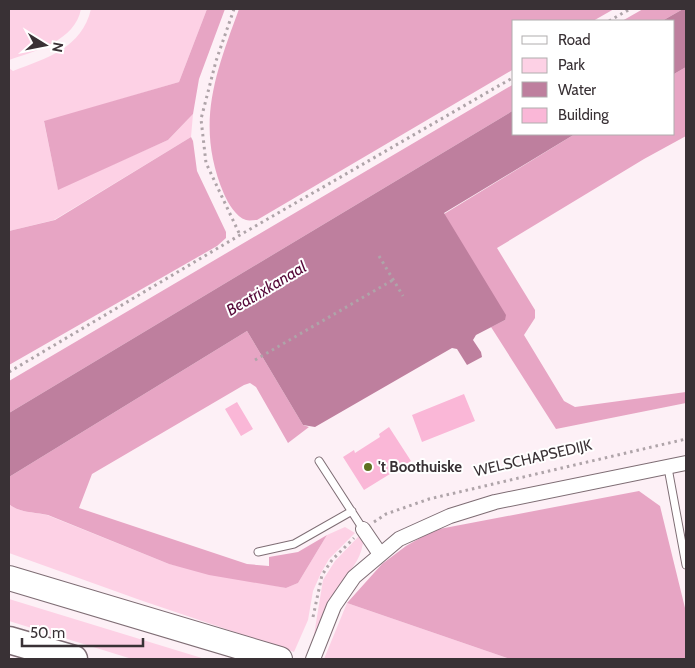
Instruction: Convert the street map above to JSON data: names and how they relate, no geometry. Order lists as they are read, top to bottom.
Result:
{
  "streets": {
    "path": ["WELSCHAPSEDIJK"]
  },
  "water": ["Beatrixkanaal"],
  "places": ["'t Boothuiske"],
  "legend": [
    "Road",
    "Park",
    "Water",
    "Building"
  ],
  "scale_bar": "50 m",
  "north": "right"
}
